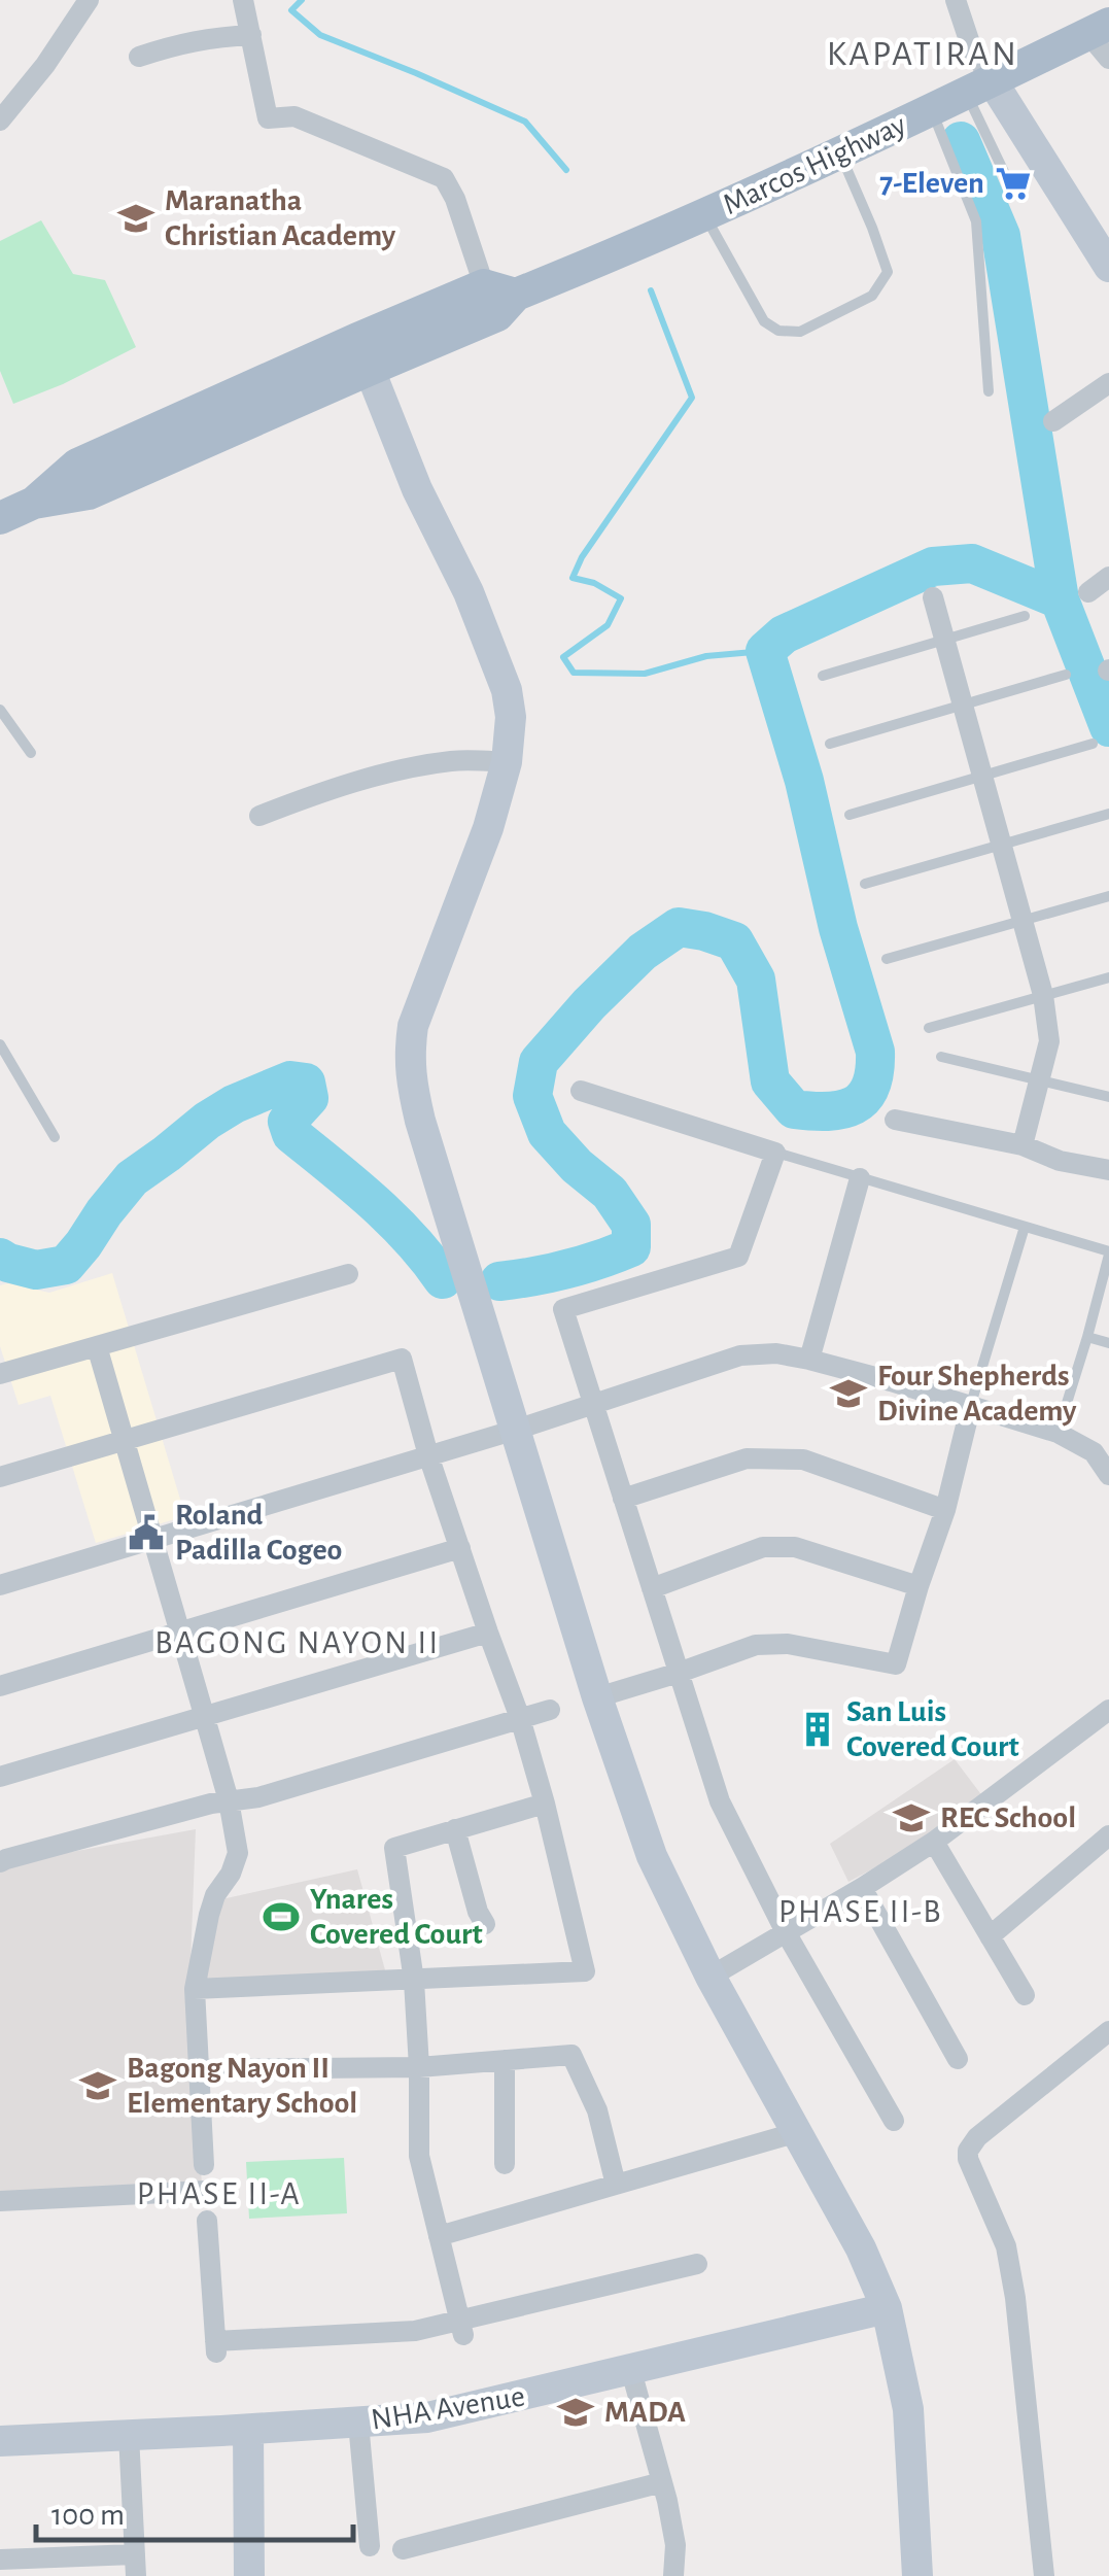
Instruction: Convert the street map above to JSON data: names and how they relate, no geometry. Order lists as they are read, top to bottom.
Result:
{
  "streets": {
    "main road": ["Marcos Highway"],
    "street": ["NHA Avenue"]
  },
  "districts": [
    "KAPATIRAN",
    "BAGONG NAYON II",
    "PHASE II-B",
    "PHASE II-A"
  ],
  "places": {
    "supermarket": ["7-Eleven"],
    "school or university": [
      "Maranatha Christian Academy",
      "Four Shepherds Divine Academy",
      "REC School",
      "Bagong Nayon II Elementary School",
      "MADA"
    ],
    "public building": ["Roland Padilla Cogeo"],
    "building": ["San Luis Covered Court"],
    "sports": ["Ynares Covered Court"]
  },
  "scale_bar": "100 m"
}
